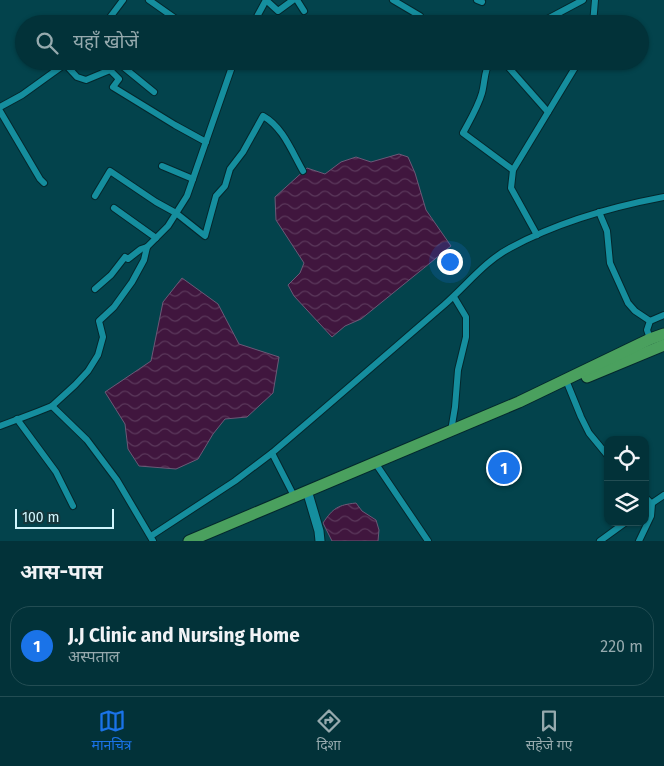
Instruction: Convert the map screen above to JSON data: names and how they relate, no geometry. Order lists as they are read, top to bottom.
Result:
{
  "scale_bar": "100 m",
  "page": {
    "search": "यहाँ खोजें",
    "pins": "1",
    "scale": "100 m",
    "heading": "आस-पास",
    "list": [
      {
        "mark": "1",
        "name": "J.J Clinic and Nursing Home",
        "note": "अस्पताल",
        "value": "220 m"
      }
    ],
    "nav": ["मानचित्र", "दिशा", "सहेजे गए"]
  }
}
